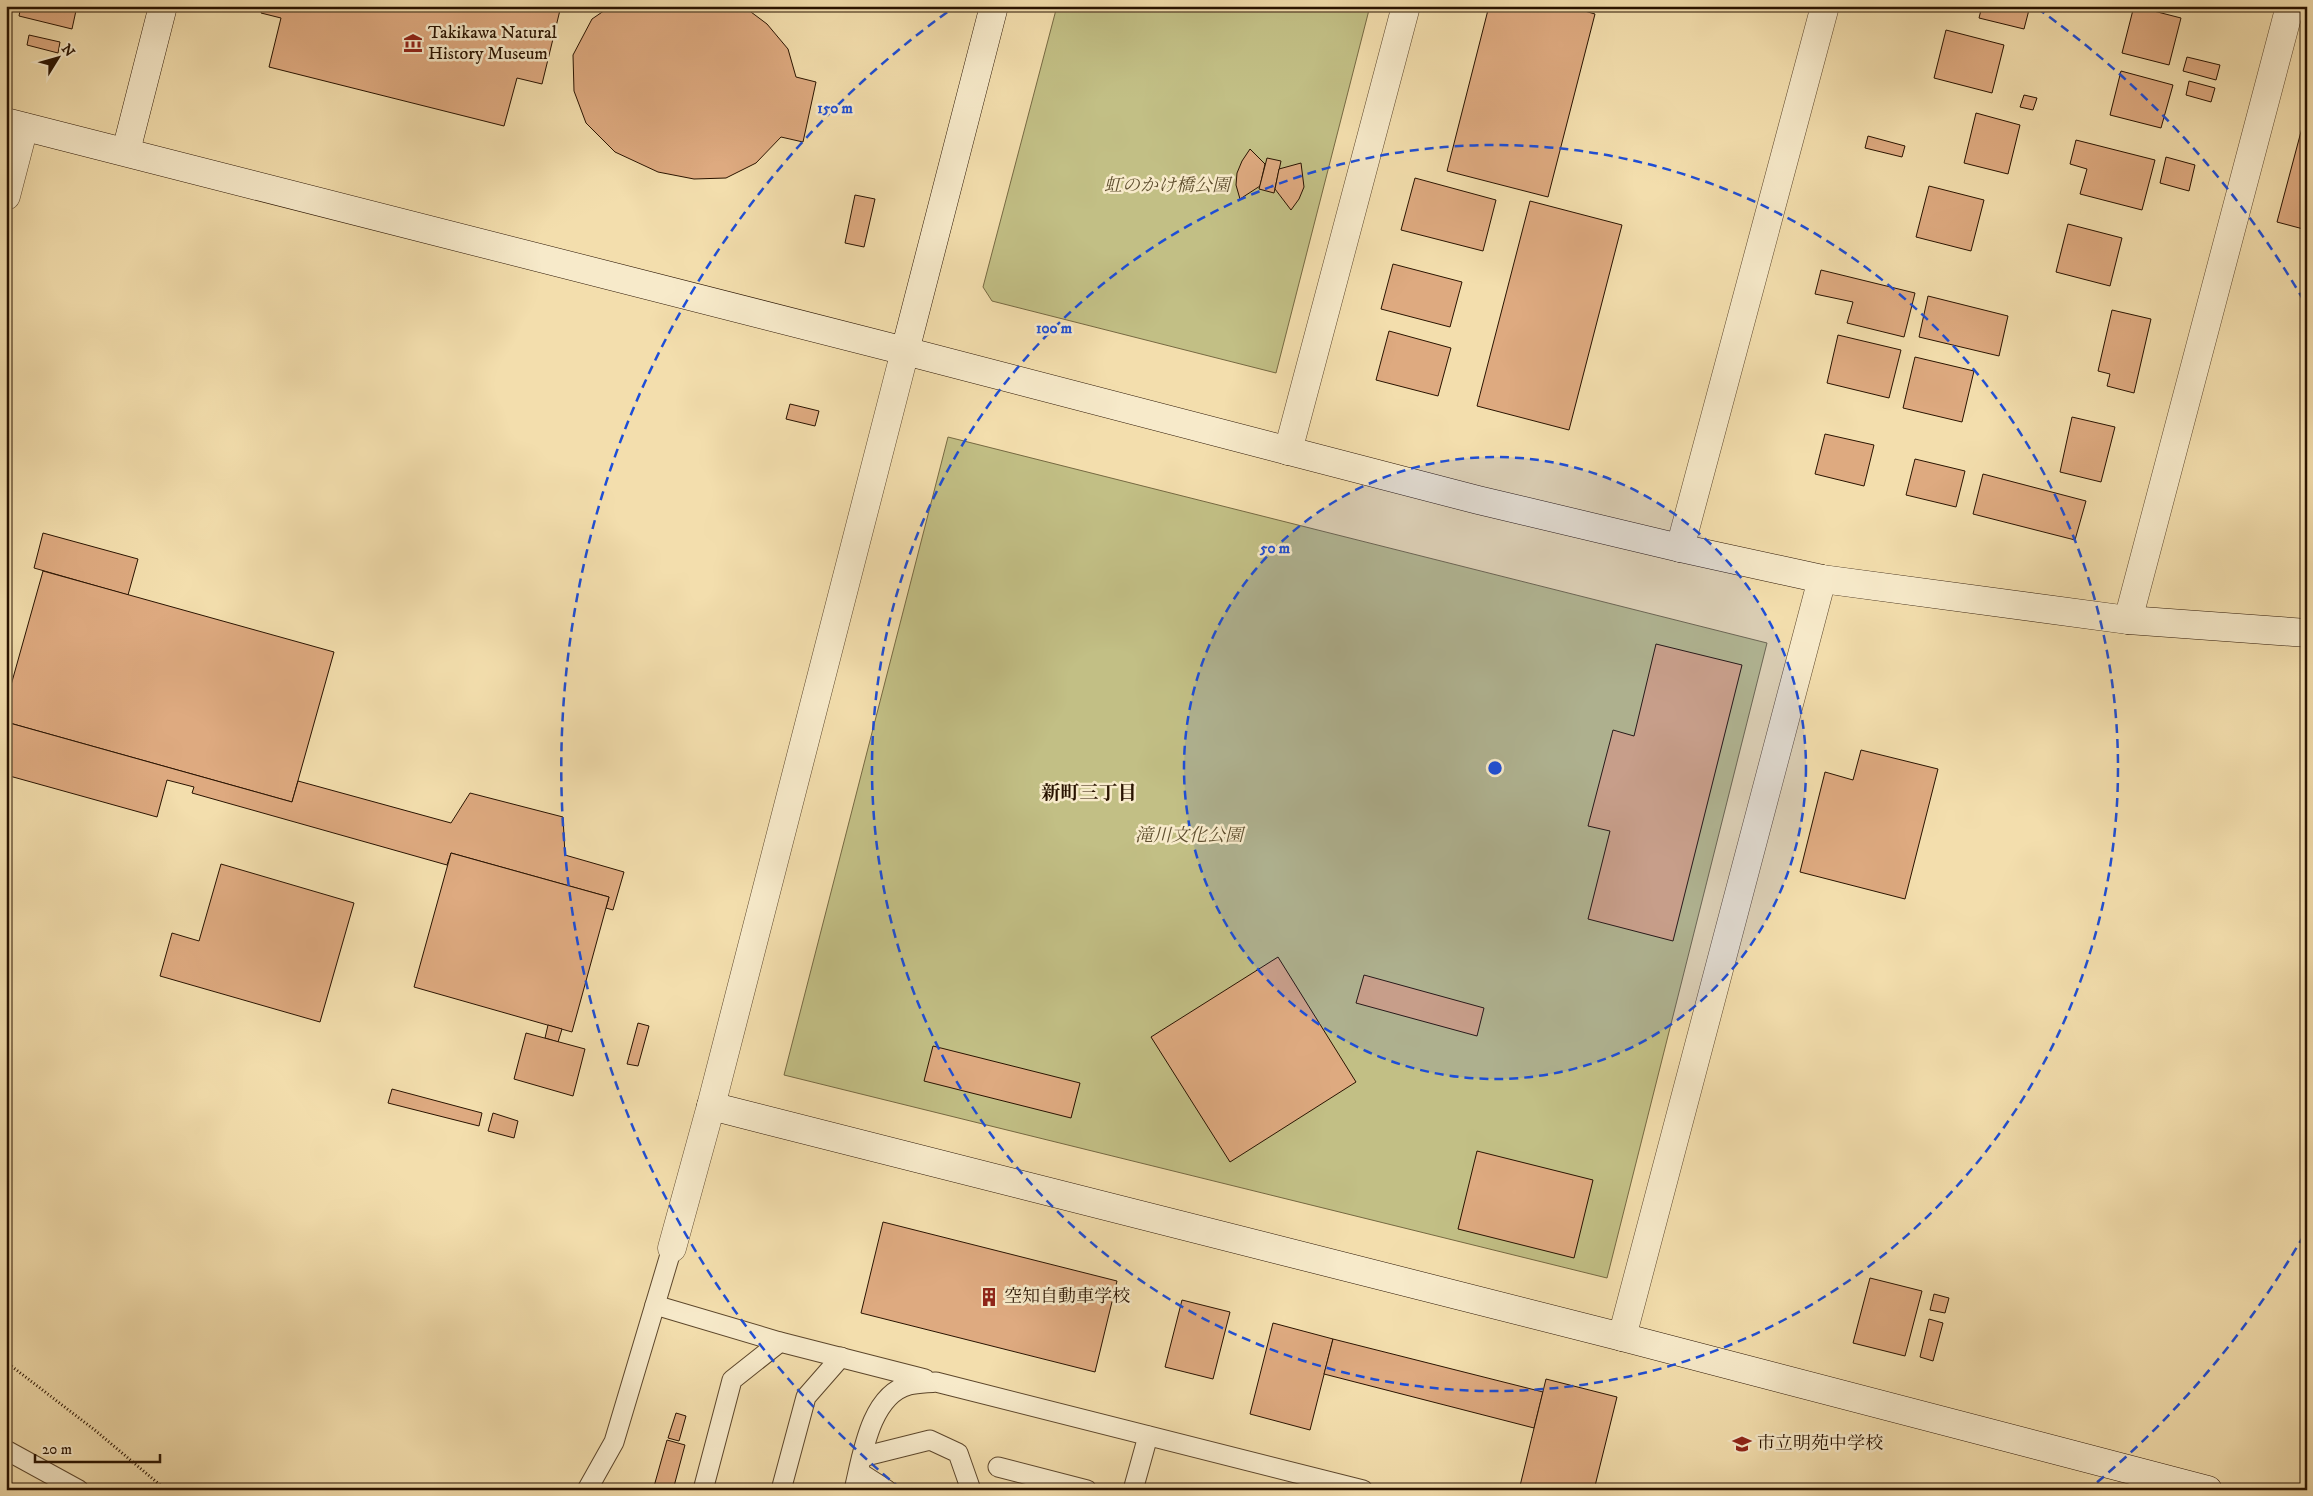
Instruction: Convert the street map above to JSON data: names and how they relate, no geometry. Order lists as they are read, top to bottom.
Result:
{
  "districts": ["新町三丁目"],
  "parks": ["虹のかけ橋公園", "滝川文化公園"],
  "places": {
    "museum": ["Takikawa Natural History Museum"],
    "building": ["空知自動車学校"],
    "school or university": ["市立明苑中学校"]
  },
  "scale_bar": "20 m",
  "north": "top right",
  "rings": ["150 m", "100 m", "50 m"]
}
